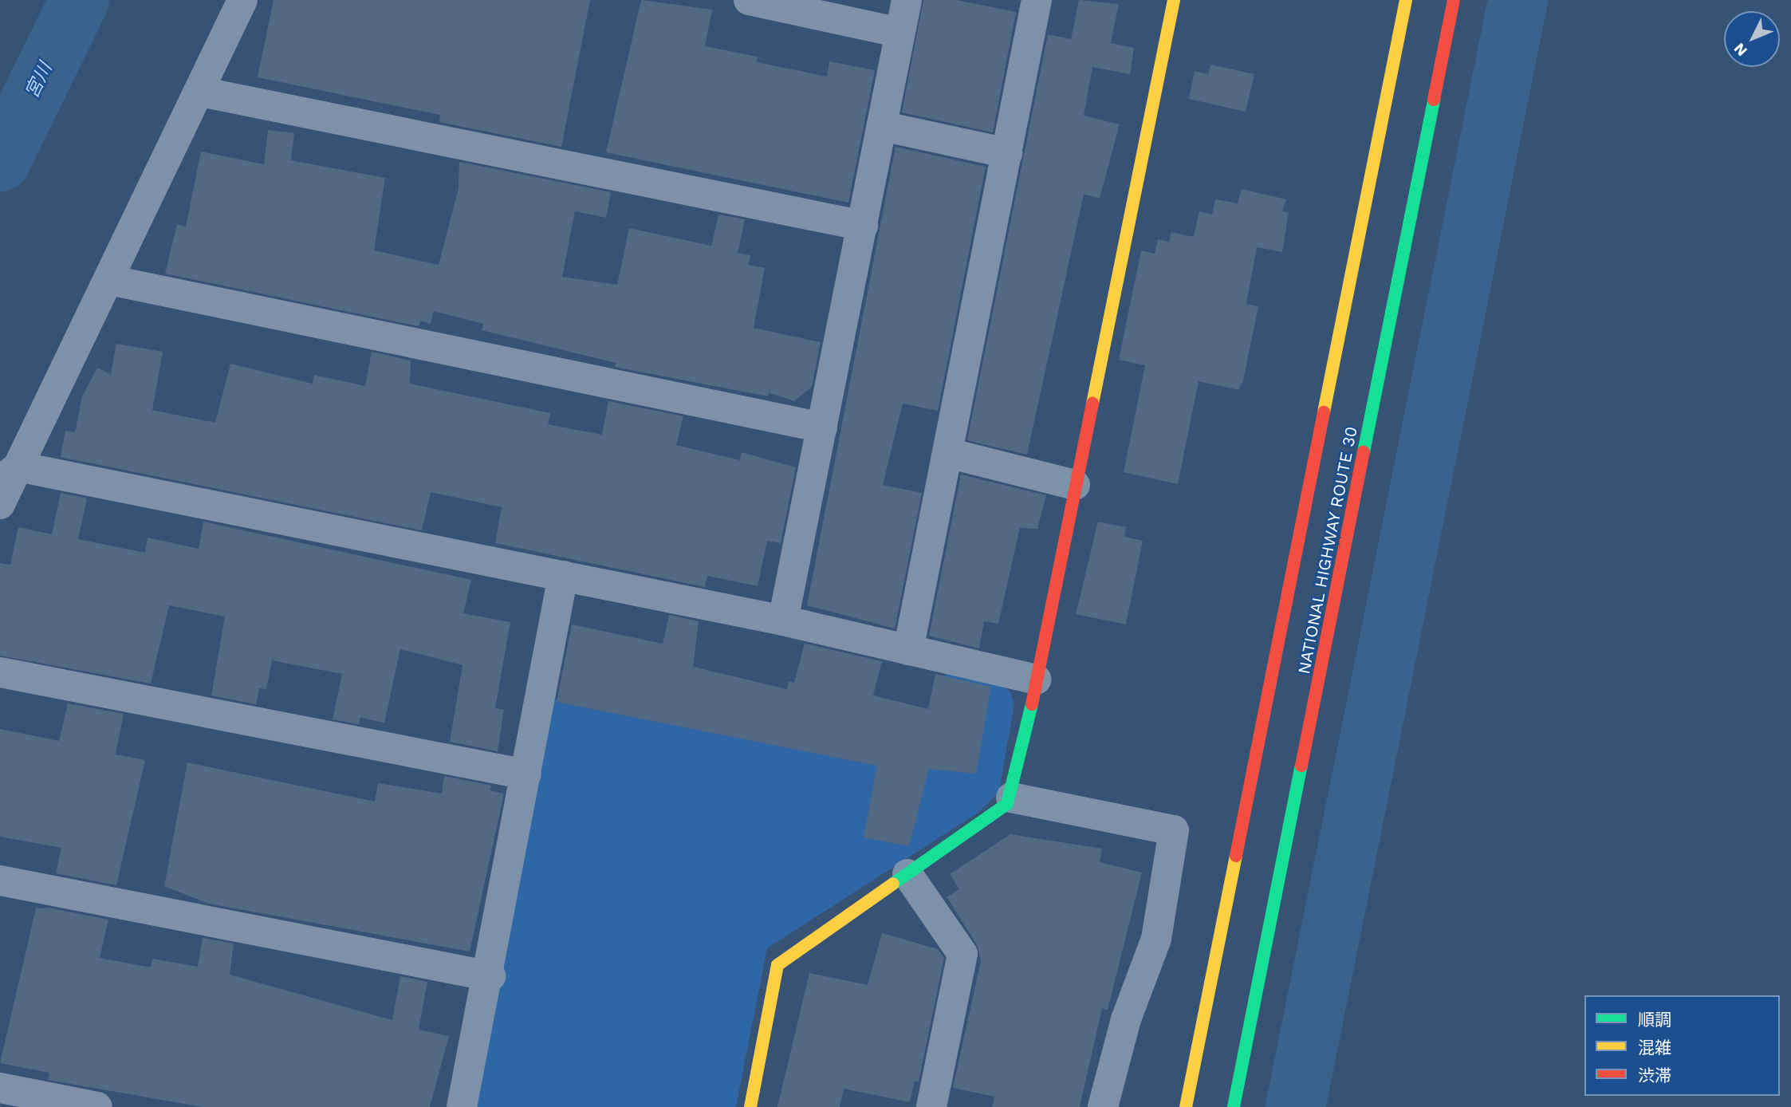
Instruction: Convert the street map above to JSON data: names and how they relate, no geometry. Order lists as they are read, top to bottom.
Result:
{
  "streets": {
    "main road": ["NATIONAL HIGHWAY ROUTE 30"]
  },
  "water": ["宮川"],
  "legend": ["順調", "混雑", "渋滞"],
  "north": "bottom left"
}
